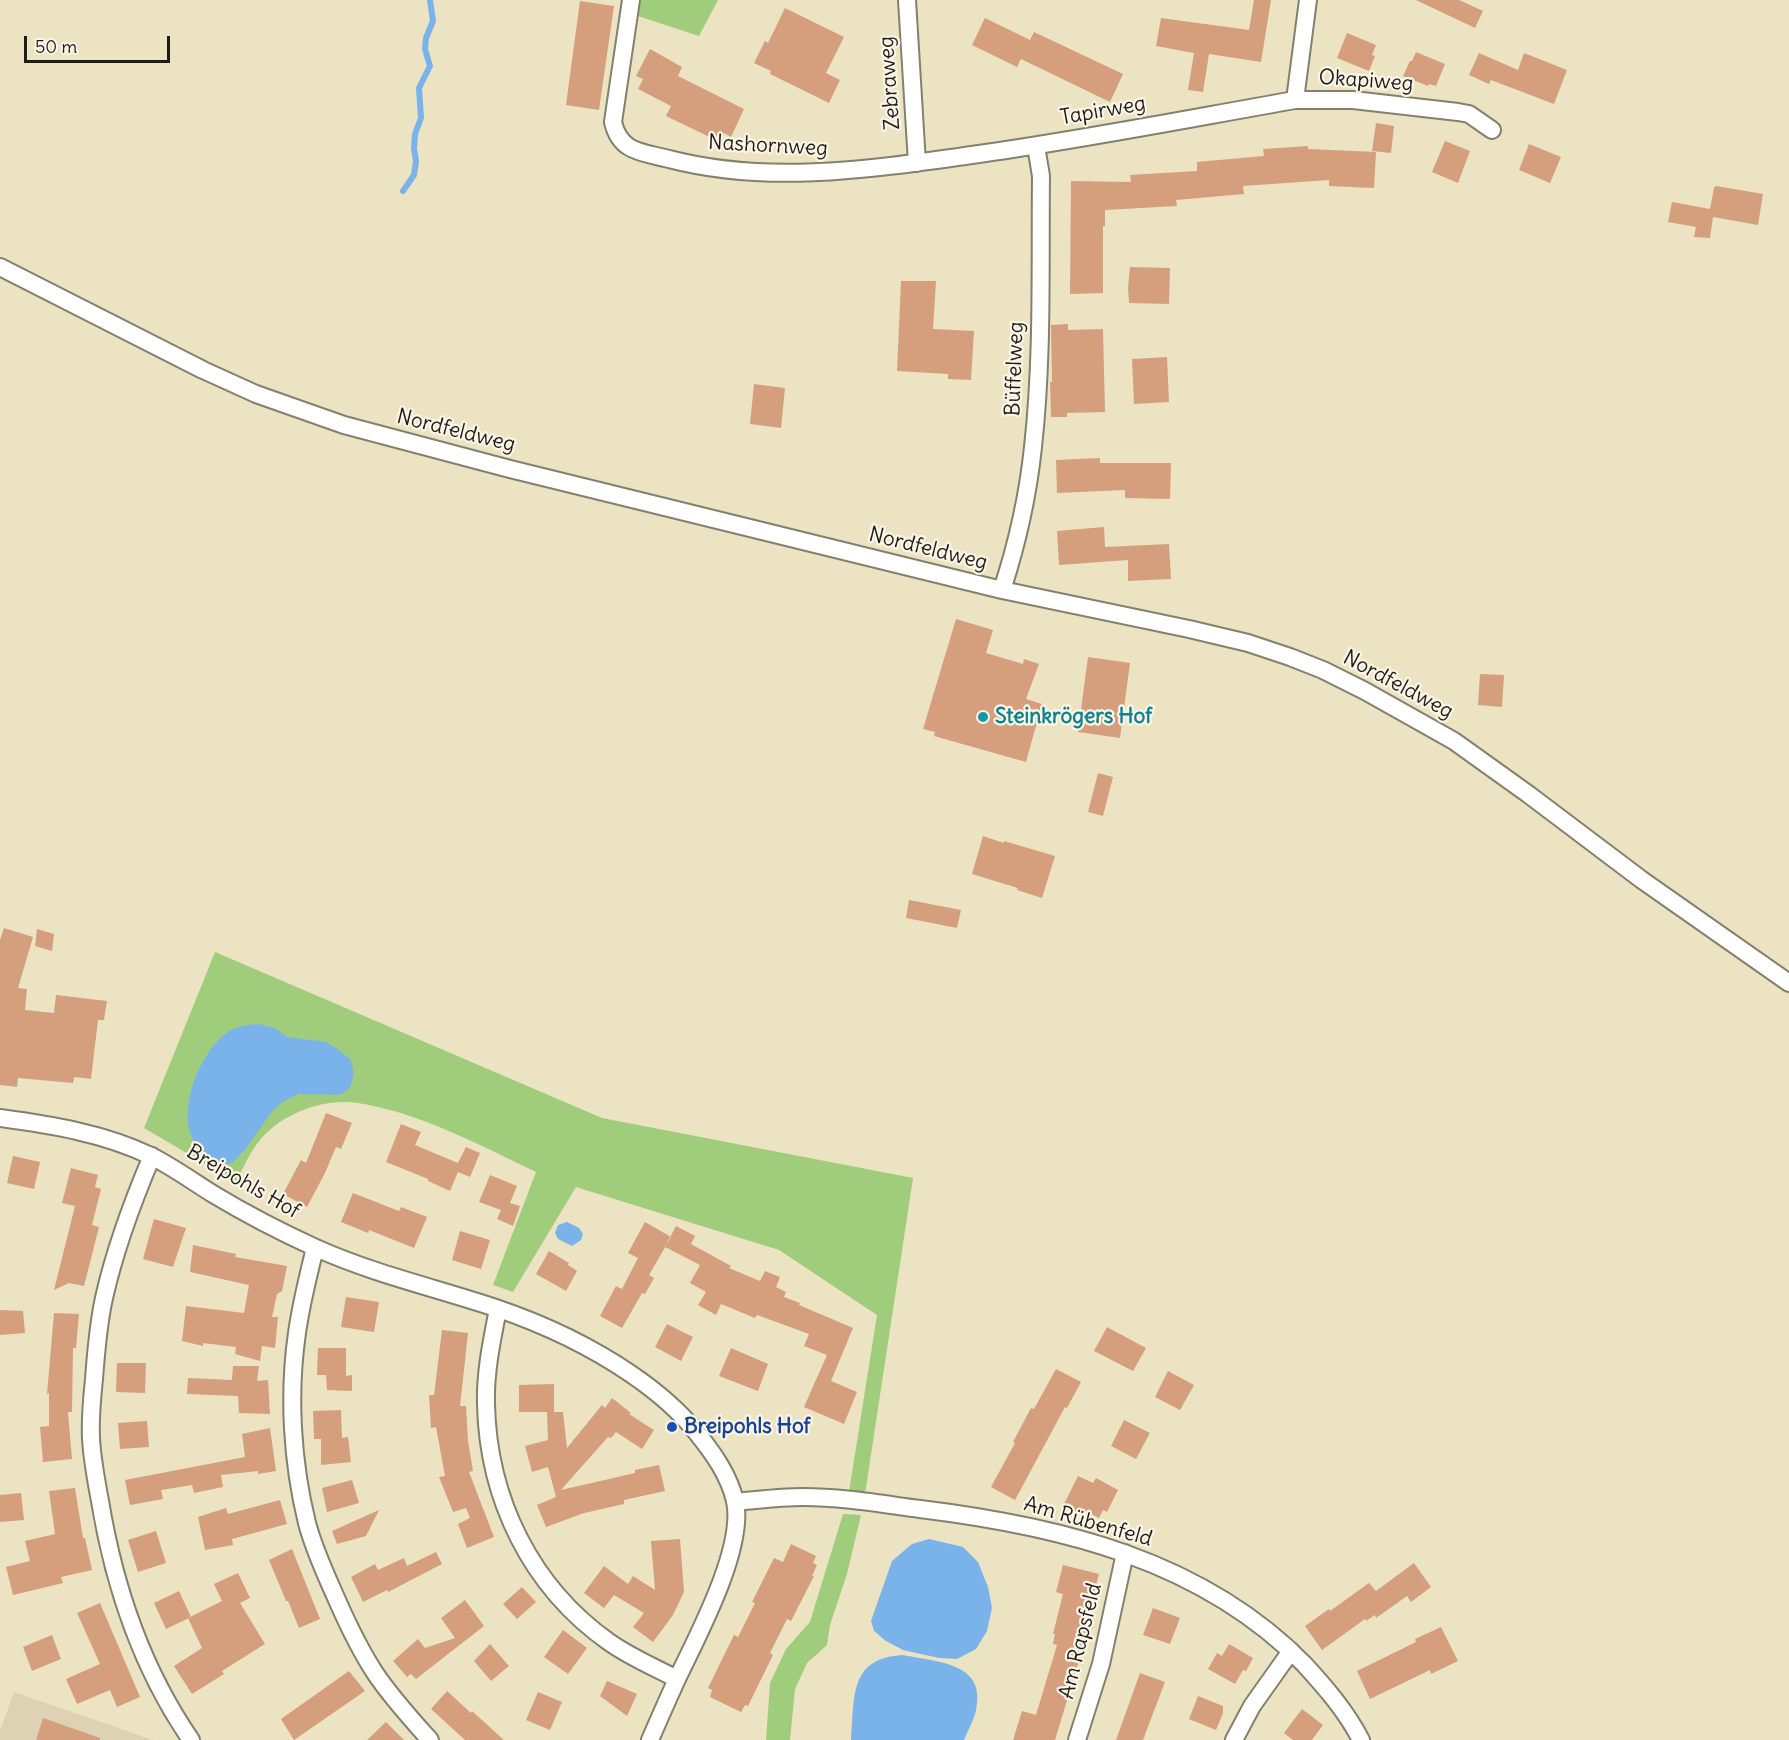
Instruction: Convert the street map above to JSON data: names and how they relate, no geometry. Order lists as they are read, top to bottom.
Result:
{
  "streets": {
    "street": [
      "Okapiweg",
      "Zebraweg",
      "Tapirweg",
      "Nashornweg",
      "Büffelweg",
      "Nordfeldweg",
      "Breipohls Hof",
      "Am Rübenfeld",
      "Am Rapsfeld"
    ]
  },
  "crossings": [
    ["Okapiweg", "Tapirweg"],
    ["Zebraweg", "Tapirweg"],
    ["Zebraweg", "Nashornweg"],
    ["Tapirweg", "Nashornweg"],
    ["Tapirweg", "Büffelweg"],
    ["Büffelweg", "Nordfeldweg"],
    ["Breipohls Hof", "Am Rübenfeld"],
    ["Am Rübenfeld", "Am Rapsfeld"]
  ],
  "places": ["Steinkrögers Hof", "Breipohls Hof"],
  "scale_bar": "50 m"
}
